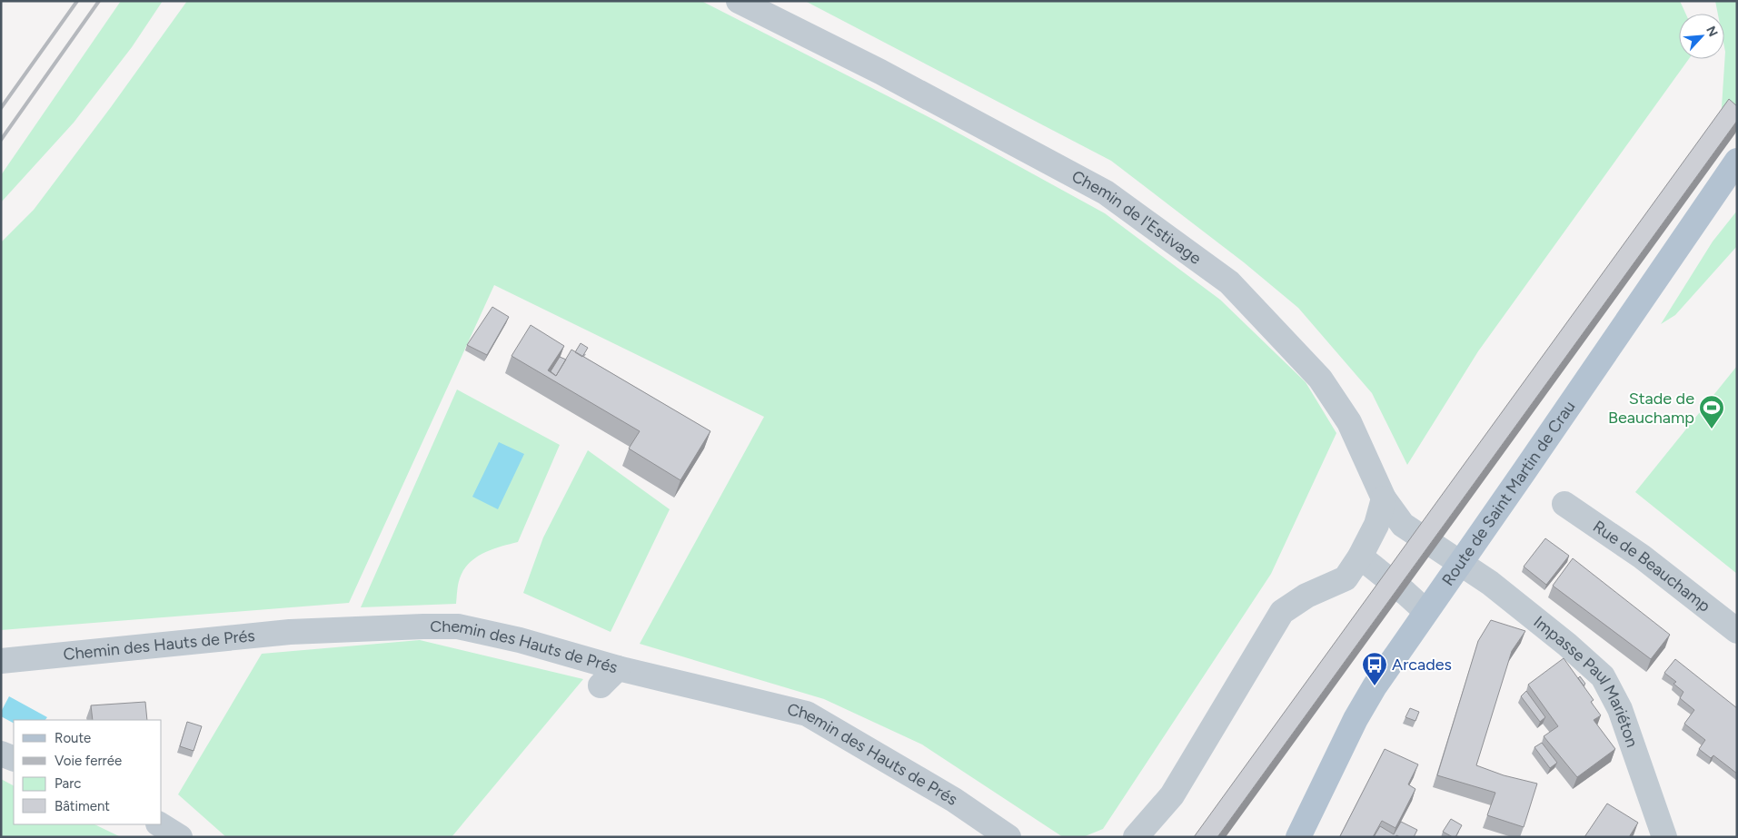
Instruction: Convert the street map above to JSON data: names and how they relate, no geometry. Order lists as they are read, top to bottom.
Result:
{
  "streets": {
    "main road": ["Route de Saint Martin de Crau"],
    "street": [
      "Chemin de l'Estivage",
      "Rue de Beauchamp",
      "Chemin des Hauts de Prés",
      "Impasse Paul Mariéton"
    ]
  },
  "crossings": [
    ["Chemin de l'Estivage", "Impasse Paul Mariéton"],
    ["Route de Saint Martin de Crau", "Impasse Paul Mariéton"]
  ],
  "places": {
    "sports": ["Stade de Beauchamp"],
    "bus stop": ["Arcades"]
  },
  "legend": [
    "Route",
    "Voie ferrée",
    "Parc",
    "Bâtiment"
  ],
  "north": "top right"
}
